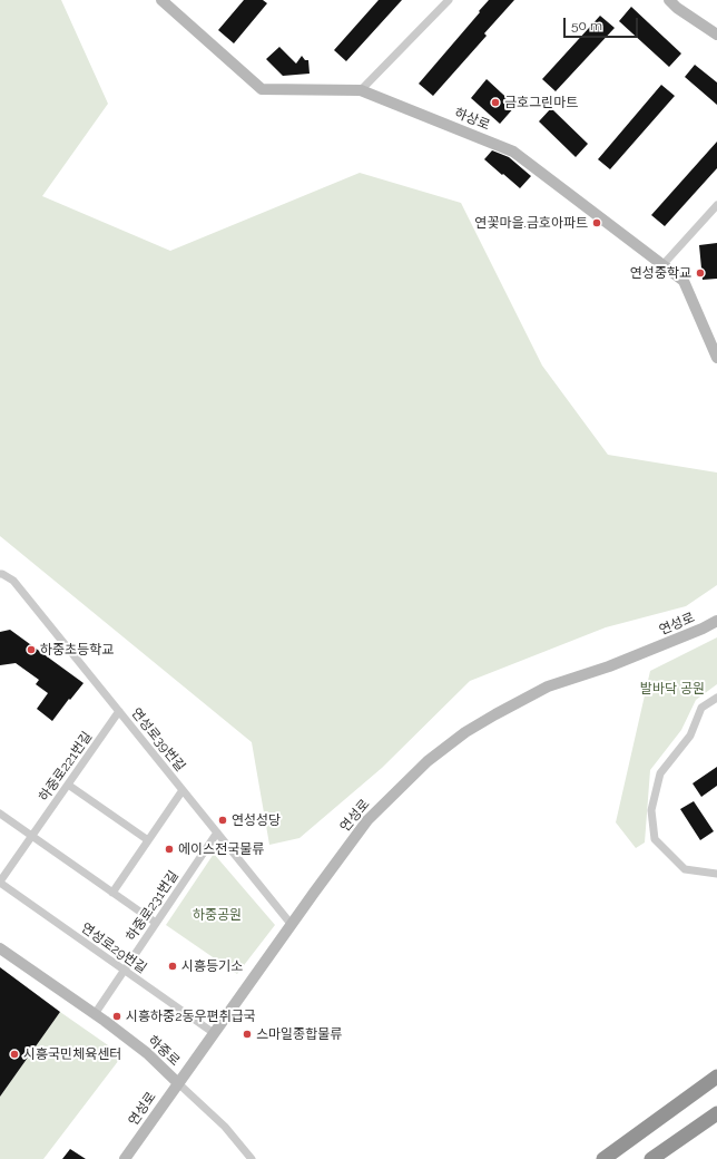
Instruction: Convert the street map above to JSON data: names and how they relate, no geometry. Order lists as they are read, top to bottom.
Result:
{
  "streets": {
    "street": [
      "하상로",
      "연성로",
      "연성로39번길",
      "하중로221번길",
      "하중로231번길",
      "연성로29번길",
      "하중로"
    ]
  },
  "crossings": [
    ["연성로", "연성로39번길"],
    ["연성로", "연성로29번길"],
    ["연성로", "하중로"],
    ["연성로39번길", "하중로221번길"],
    ["연성로39번길", "하중로231번길"],
    ["하중로221번길", "연성로29번길"],
    ["하중로231번길", "연성로29번길"],
    ["하중로231번길", "하중로"]
  ],
  "parks": ["발바닥 공원", "하중공원"],
  "places": [
    "금호그린마트",
    "연꽃마을.금호아파트",
    "연성중학교",
    "하중초등학교",
    "연성성당",
    "에이스전국물류",
    "시흥등기소",
    "시흥하중2동우편취급국",
    "스마일종합물류",
    "시흥국민체육센터"
  ],
  "scale_bar": "50 m"
}
